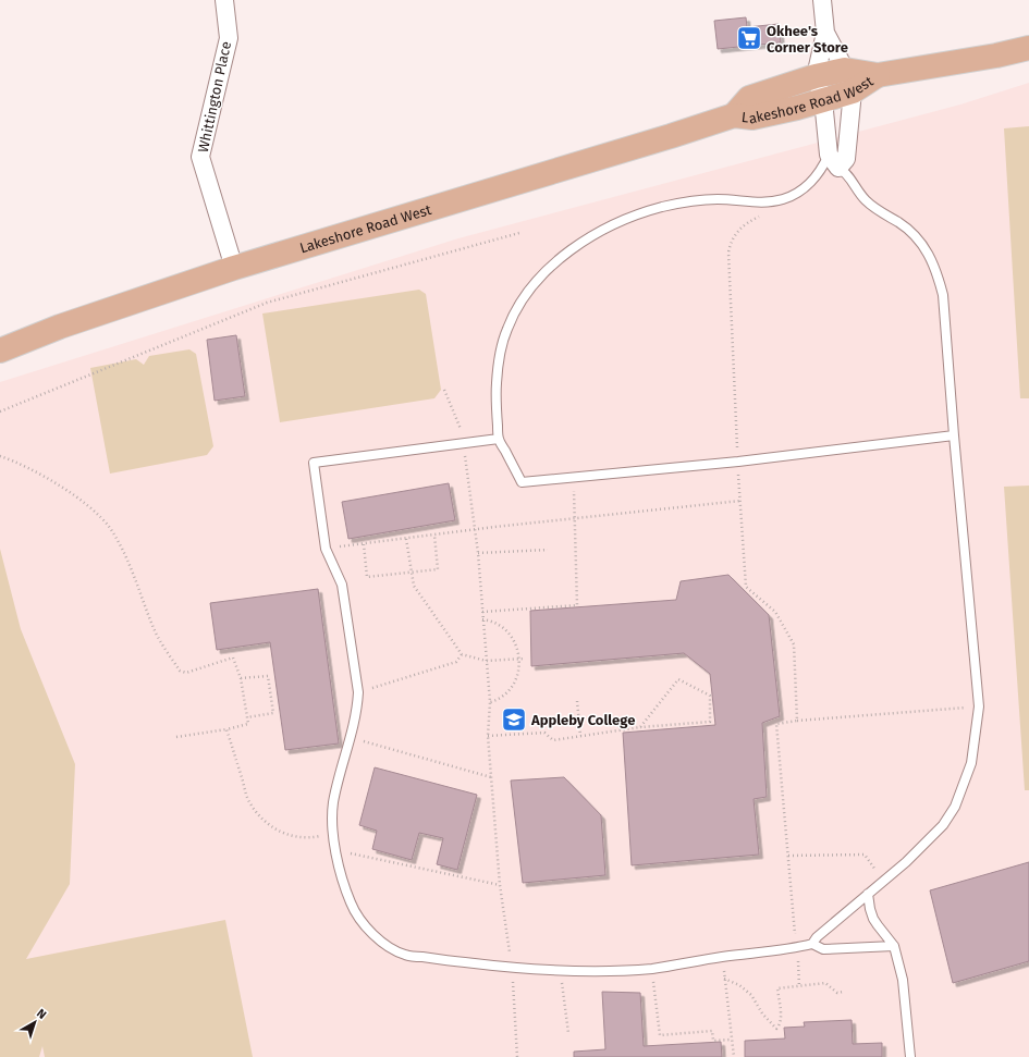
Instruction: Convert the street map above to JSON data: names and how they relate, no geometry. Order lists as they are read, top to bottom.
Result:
{
  "streets": {
    "main road": ["Lakeshore Road West"],
    "street": ["Whittington Place"]
  },
  "crossings": [
    ["Lakeshore Road West", "Whittington Place"]
  ],
  "places": {
    "supermarket": ["Okhee's Corner Store"],
    "school or university": ["Appleby College"]
  },
  "north": "top right"
}
